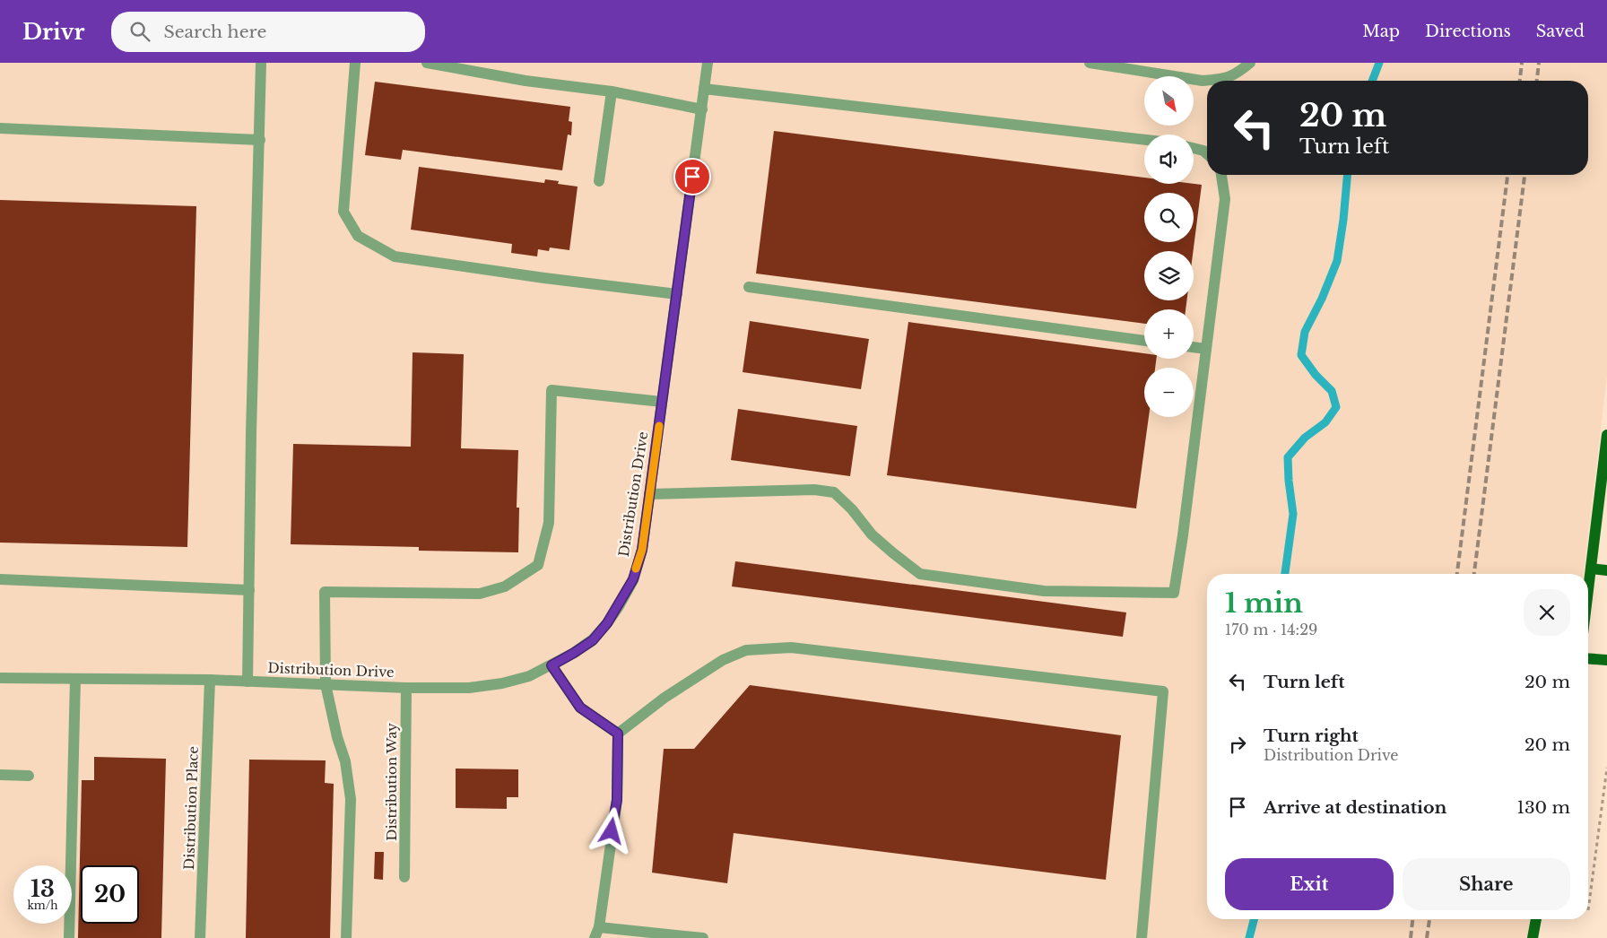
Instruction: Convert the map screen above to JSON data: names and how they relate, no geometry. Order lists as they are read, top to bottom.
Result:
{
  "streets": {
    "street": ["Distribution Drive", "Distribution Way", "Distribution Place"]
  },
  "crossings": [
    ["Distribution Drive", "Distribution Way"],
    ["Distribution Drive", "Distribution Place"]
  ],
  "north": "bottom right",
  "page": {
    "header": "Drivr",
    "search": "Search here",
    "nav": ["Map", "Directions", "Saved"],
    "map_buttons": ["+", "−"],
    "turn": ["20 m", "Turn left"],
    "heading": ["1 min", "170 m · 14:29"],
    "list": [
      {
        "name": "Turn left",
        "value": "20 m"
      },
      {
        "name": "Turn right",
        "note": "Distribution Drive",
        "value": "20 m"
      },
      {
        "name": "Arrive at destination",
        "value": "130 m"
      }
    ],
    "buttons": ["Exit", "Share"],
    "speed": "13 km/h",
    "limit": "20"
  }
}
